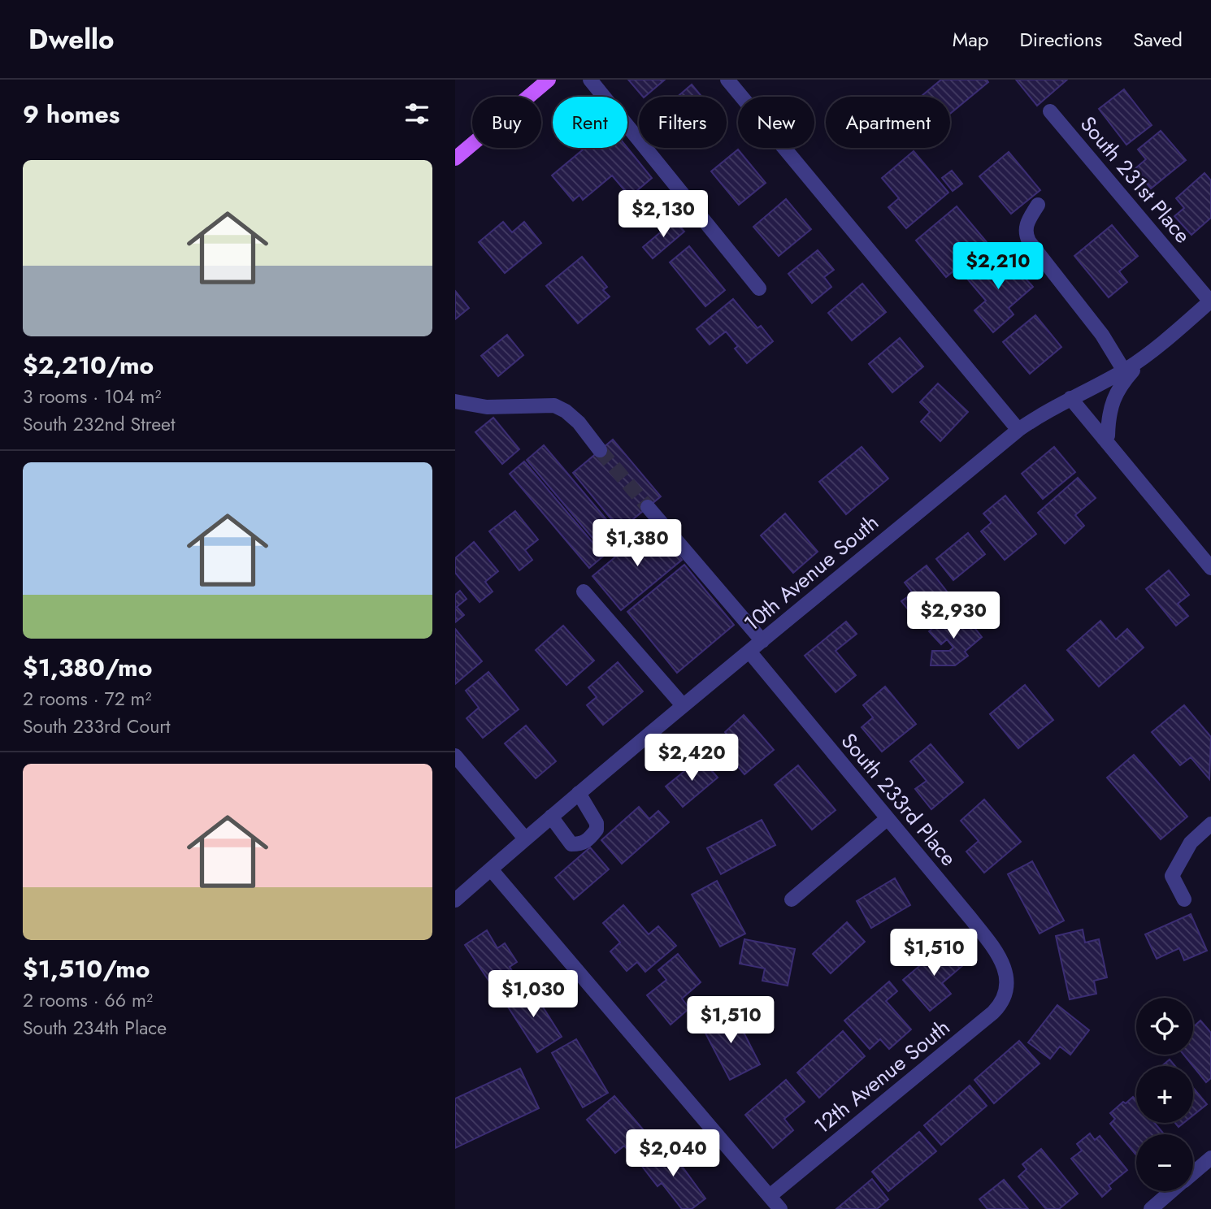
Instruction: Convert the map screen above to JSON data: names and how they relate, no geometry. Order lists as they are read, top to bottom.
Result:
{
  "streets": {
    "street": [
      "South 231st Place",
      "10th Avenue South",
      "South 233rd Place",
      "12th Avenue South"
    ]
  },
  "crossings": [
    ["South 231st Place", "10th Avenue South"],
    ["10th Avenue South", "South 233rd Place"],
    ["South 233rd Place", "12th Avenue South"]
  ],
  "page": {
    "header": "Dwello",
    "nav": ["Map", "Directions", "Saved"],
    "heading": "9 homes",
    "chip": [
      "Buy",
      "Rent",
      "Filters",
      "New",
      "Apartment"
    ],
    "list": [
      {
        "name": "$2,210/mo",
        "note": "3 rooms · 104 m² · South 232nd Street"
      },
      {
        "name": "$1,380/mo",
        "note": "2 rooms · 72 m² · South 233rd Court"
      },
      {
        "name": "$1,510/mo",
        "note": "2 rooms · 66 m² · South 234th Place"
      }
    ],
    "price": [
      "$2,130",
      "$2,210",
      "$1,380",
      "$2,930",
      "$2,420",
      "$1,510",
      "$1,030",
      "$1,510",
      "$2,040"
    ],
    "map_buttons": ["+", "−"]
  }
}
